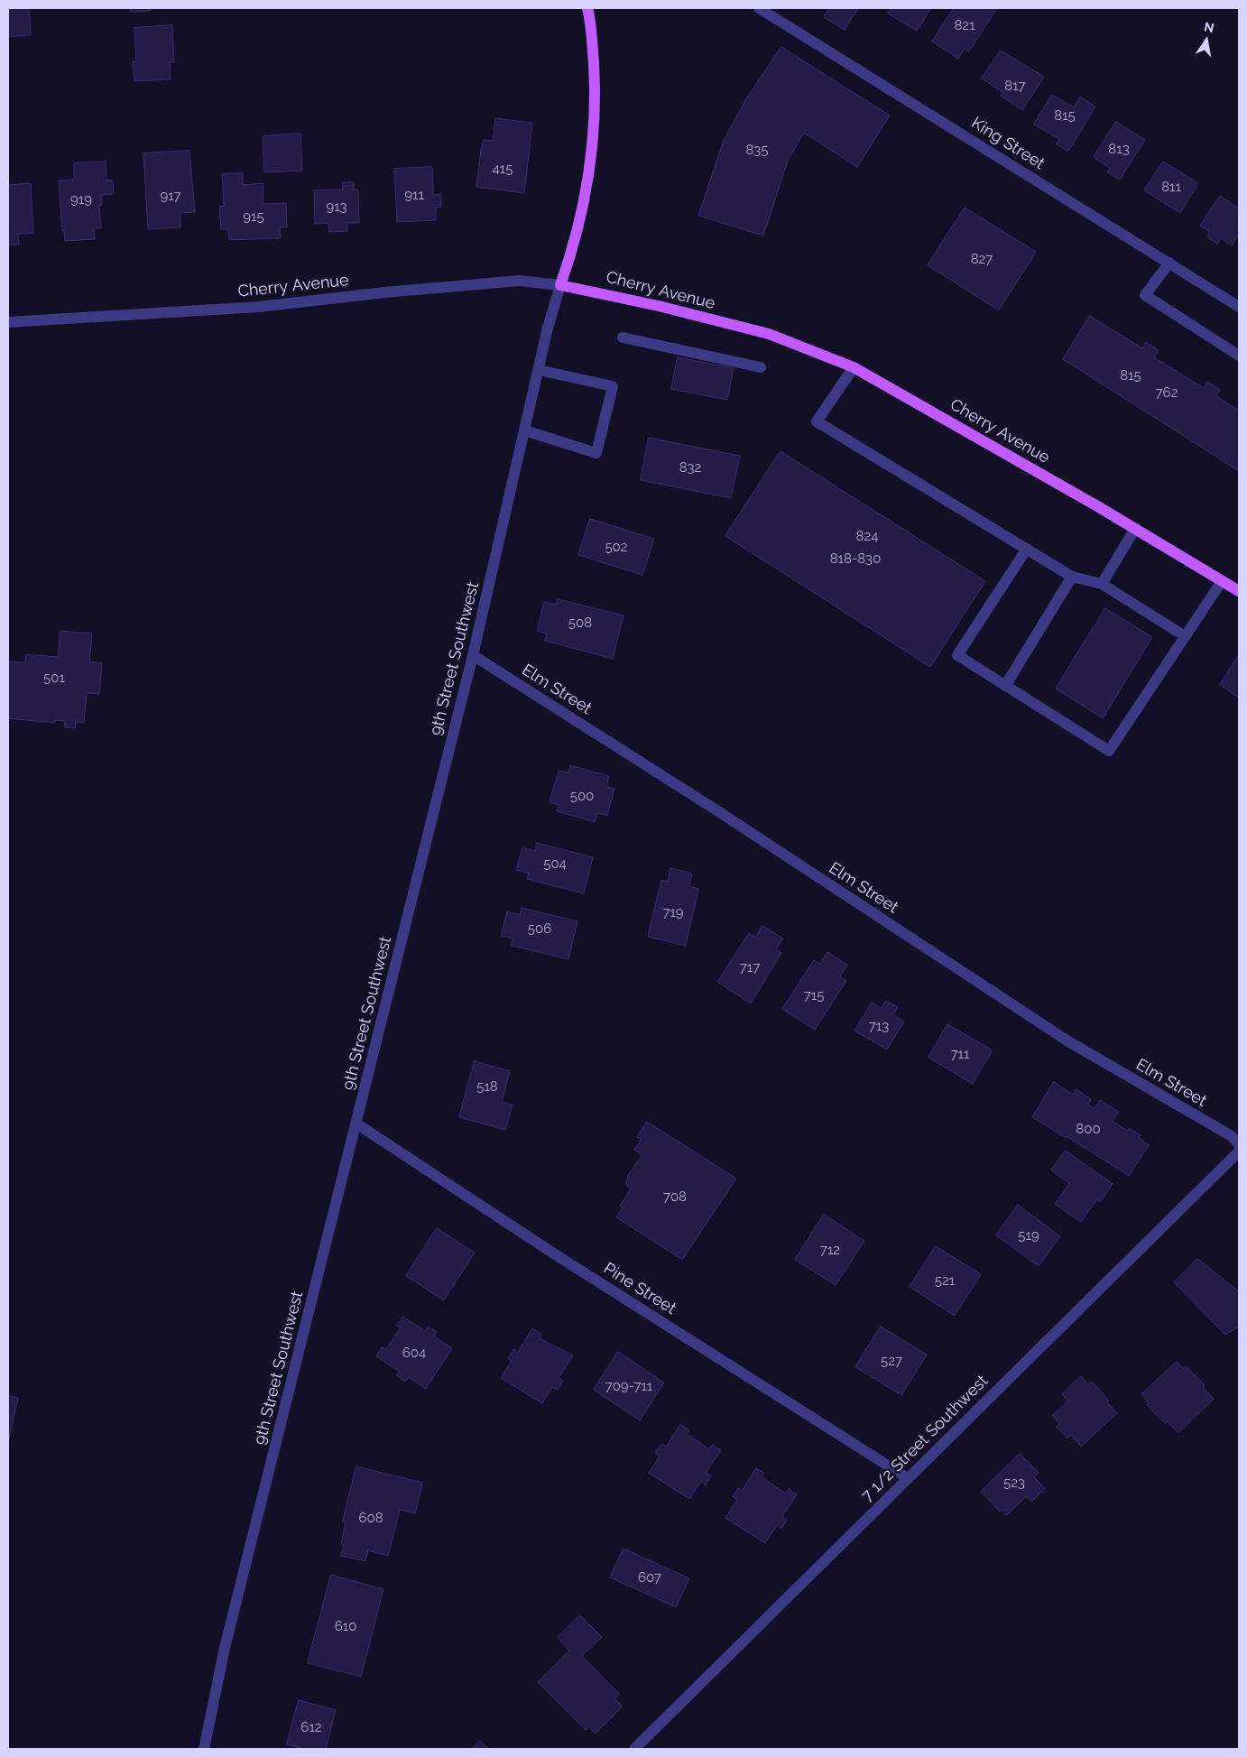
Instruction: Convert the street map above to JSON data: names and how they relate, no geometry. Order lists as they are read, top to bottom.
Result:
{
  "streets": {
    "main road": ["Cherry Avenue"],
    "street": [
      "King Street",
      "9th Street Southwest",
      "Elm Street",
      "Pine Street",
      "7 1/2 Street Southwest"
    ]
  },
  "crossings": [
    ["Cherry Avenue", "9th Street Southwest"],
    ["9th Street Southwest", "Elm Street"],
    ["9th Street Southwest", "Pine Street"],
    ["Pine Street", "7 1/2 Street Southwest"]
  ],
  "house_numbers": [
    "821",
    "817",
    "815",
    "813",
    "835",
    "415",
    "811",
    "911",
    "917",
    "919",
    "913",
    "915",
    "827",
    "815",
    "762",
    "832",
    "824",
    "502",
    "818-830",
    "508",
    "501",
    "500",
    "504",
    "719",
    "506",
    "717",
    "715",
    "713",
    "711",
    "518",
    "800",
    "708",
    "519",
    "712",
    "521",
    "604",
    "527",
    "709-711",
    "523",
    "608",
    "607",
    "610",
    "612"
  ],
  "north": "top"
}
